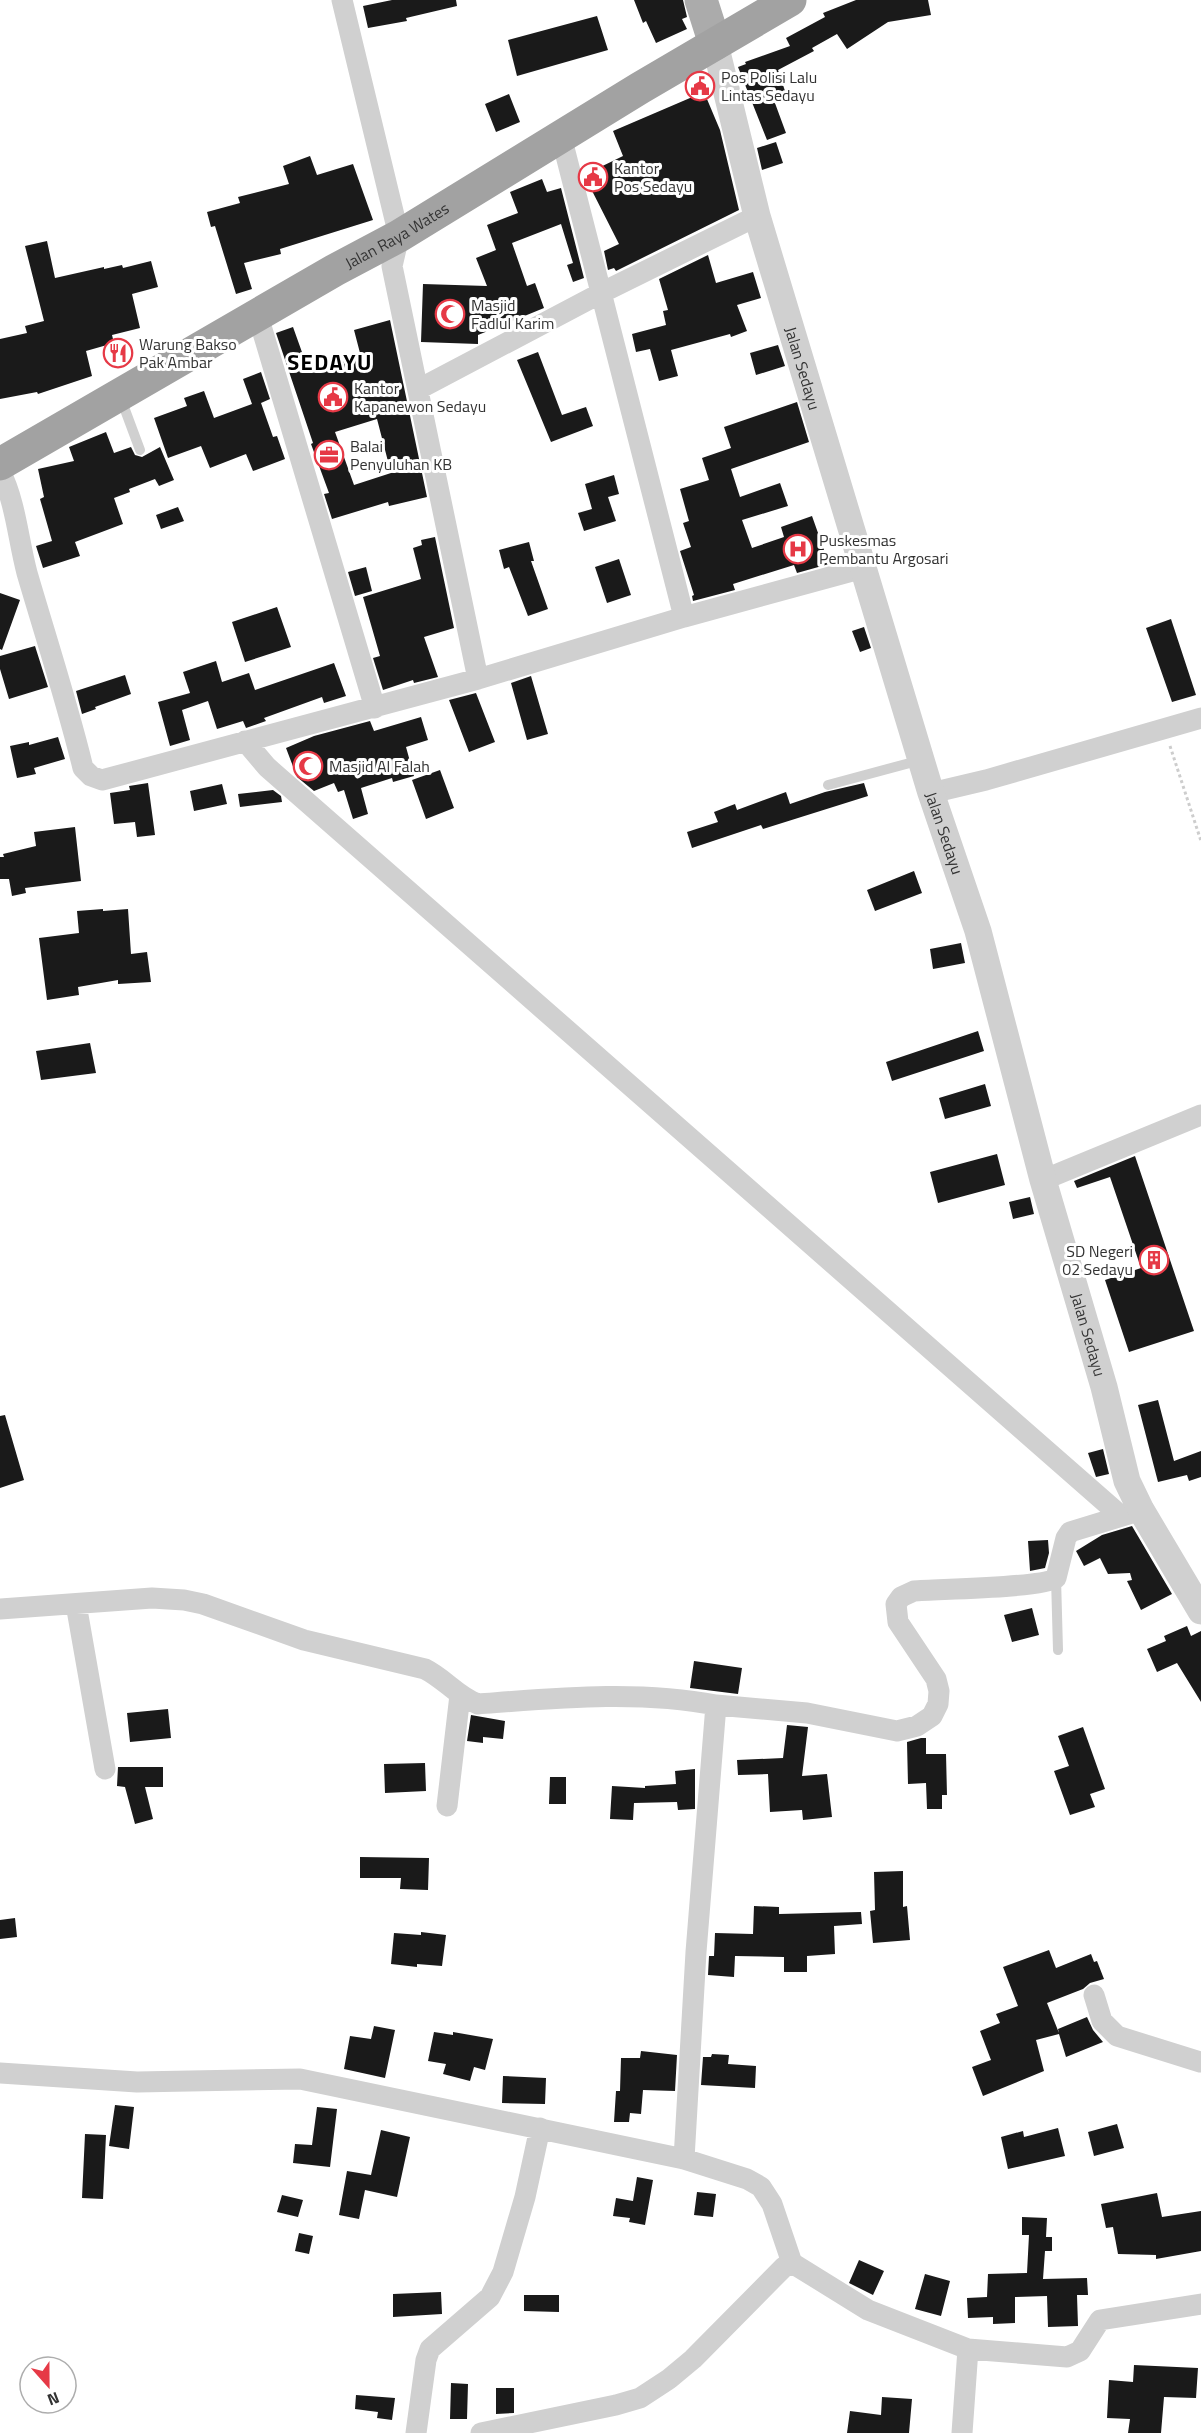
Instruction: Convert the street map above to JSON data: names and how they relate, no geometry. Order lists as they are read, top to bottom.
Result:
{
  "streets": {
    "highway": ["Jalan Raya Wates"],
    "street": ["Jalan Sedayu"]
  },
  "crossings": [
    ["Jalan Raya Wates", "Jalan Sedayu"]
  ],
  "districts": ["SEDAYU"],
  "places": {
    "public building": ["Pos Polisi Lalu Lintas Sedayu", "Kantor Pos Sedayu", "Kantor Kapanewon Sedayu"],
    "mosque": ["Masjid Fadlul Karim", "Masjid Al Falah"],
    "restaurant": ["Warung Bakso Pak Ambar"],
    "office": ["Balai Penyuluhan KB"],
    "hospital": ["Puskesmas Pembantu Argosari"],
    "building": ["SD Negeri 02 Sedayu"]
  },
  "north": "bottom"
}
